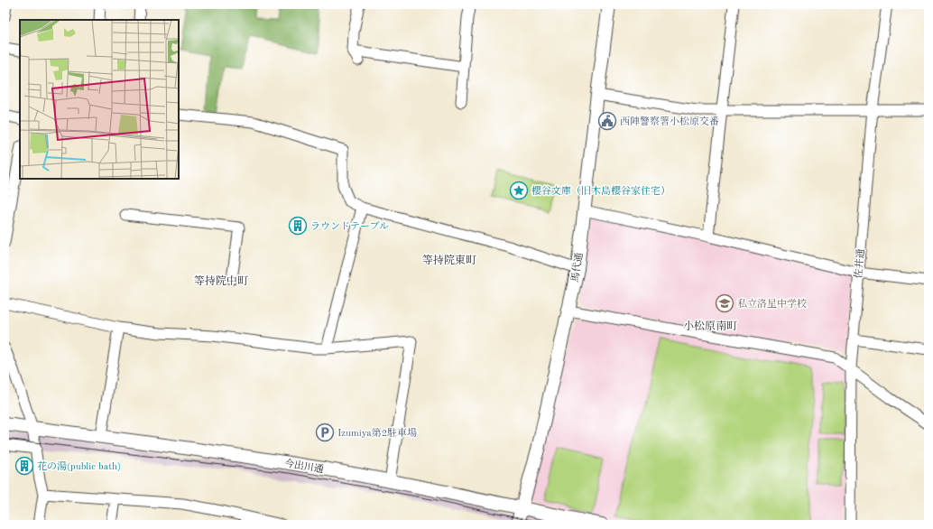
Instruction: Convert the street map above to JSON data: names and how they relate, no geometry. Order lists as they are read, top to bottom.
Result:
{
  "streets": {
    "street": ["佐井通", "馬代通", "今出川通"]
  },
  "crossings": [
    ["馬代通", "今出川通"]
  ],
  "districts": ["等持院東町", "等持院中町", "小松原南町"],
  "places": {
    "public building": ["西陣警察署小松原交番"],
    "place": ["櫻谷文庫（旧木島櫻谷家住宅）"],
    "building": ["ラウンドテーブル", "花の湯(public bath)"],
    "school or university": ["私立洛星中学校"],
    "parking": ["Izumiya第2駐車場"]
  }
}
